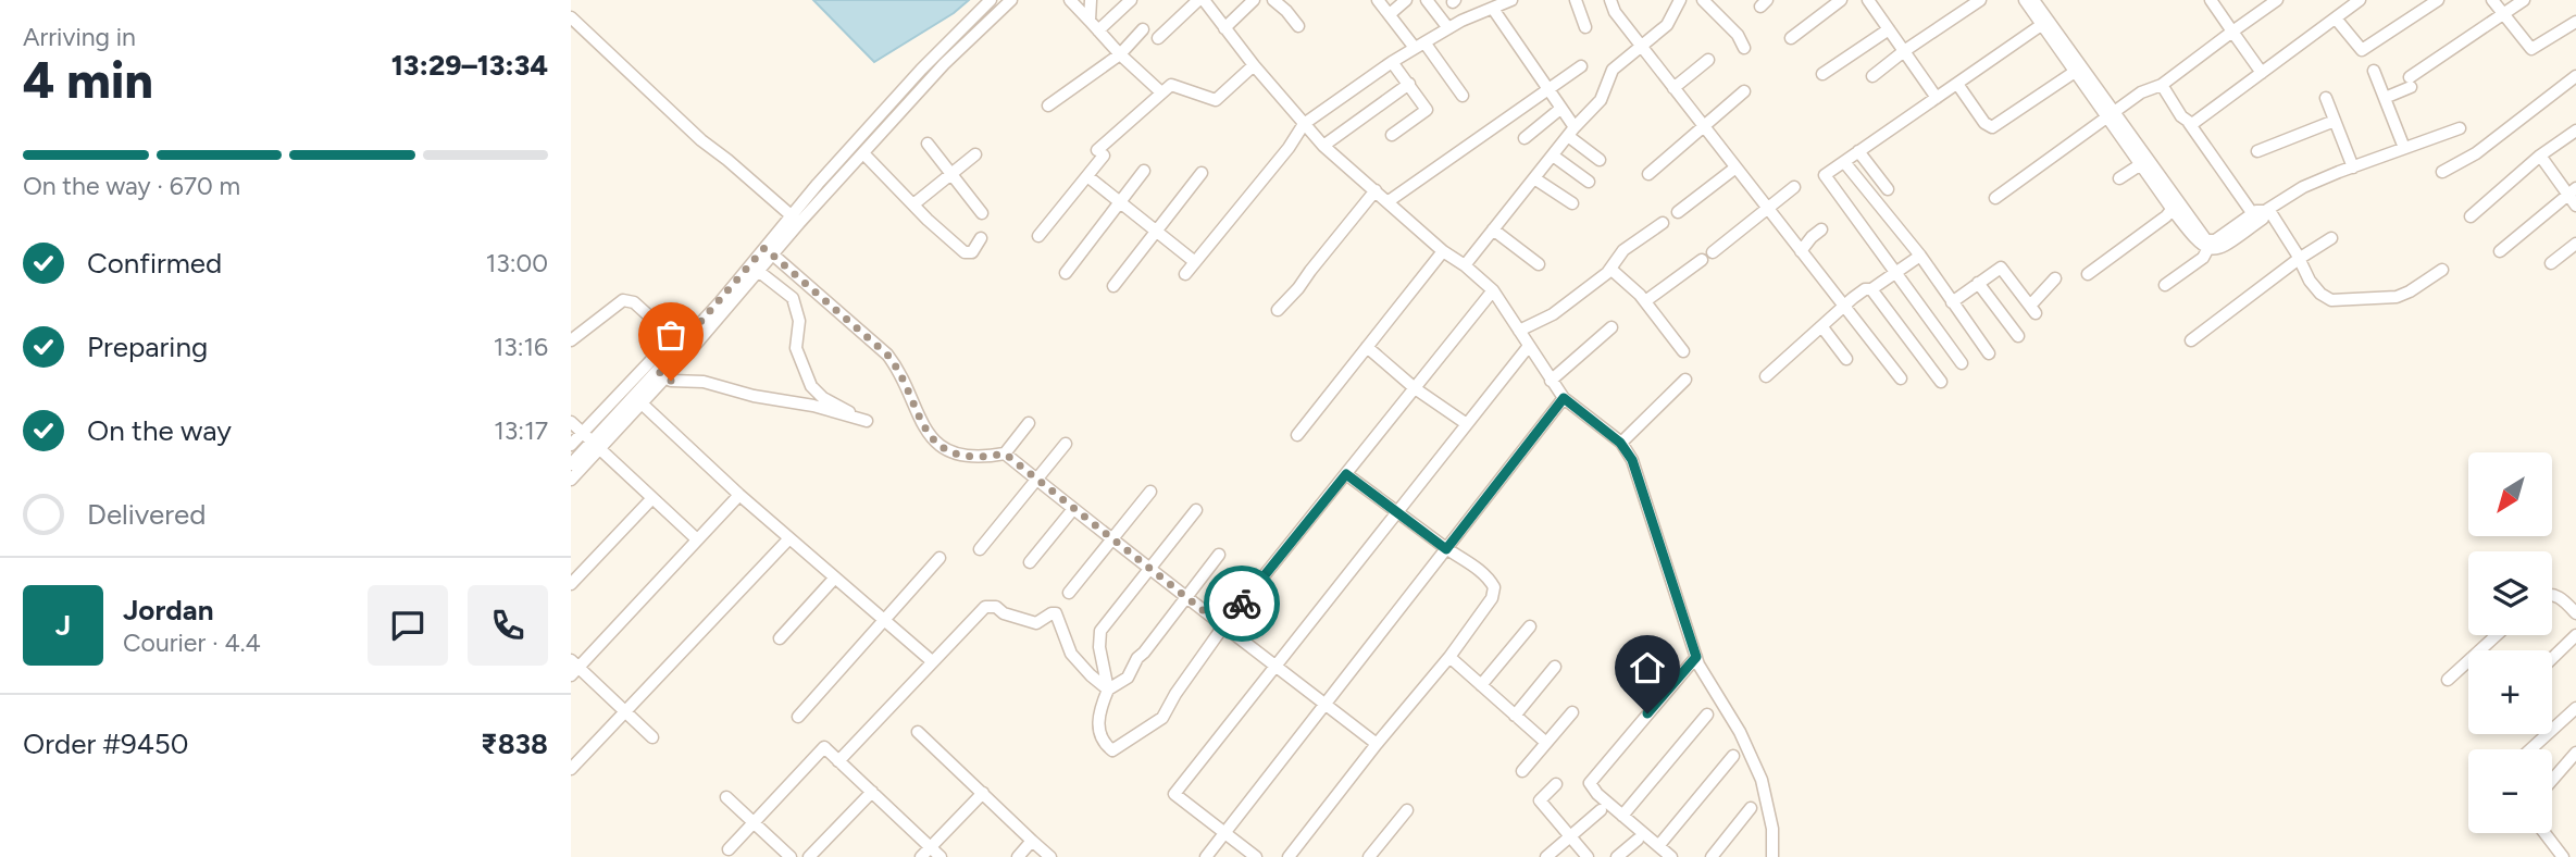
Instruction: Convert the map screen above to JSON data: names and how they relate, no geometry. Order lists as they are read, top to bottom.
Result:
{
  "north": "bottom left",
  "page": {
    "heading": ["4 min", "Arriving in", "13:29–13:34"],
    "panel": [
      "Jordan",
      "Courier · 4.4",
      "Order #9450",
      "₹838"
    ],
    "bar": "On the way · 670 m",
    "list": [
      ["Confirmed", "13:00"],
      ["Preparing", "13:16"],
      ["On the way", "13:17"],
      "Delivered"
    ],
    "map_buttons": ["+", "−"],
    "round": "J"
  }
}
